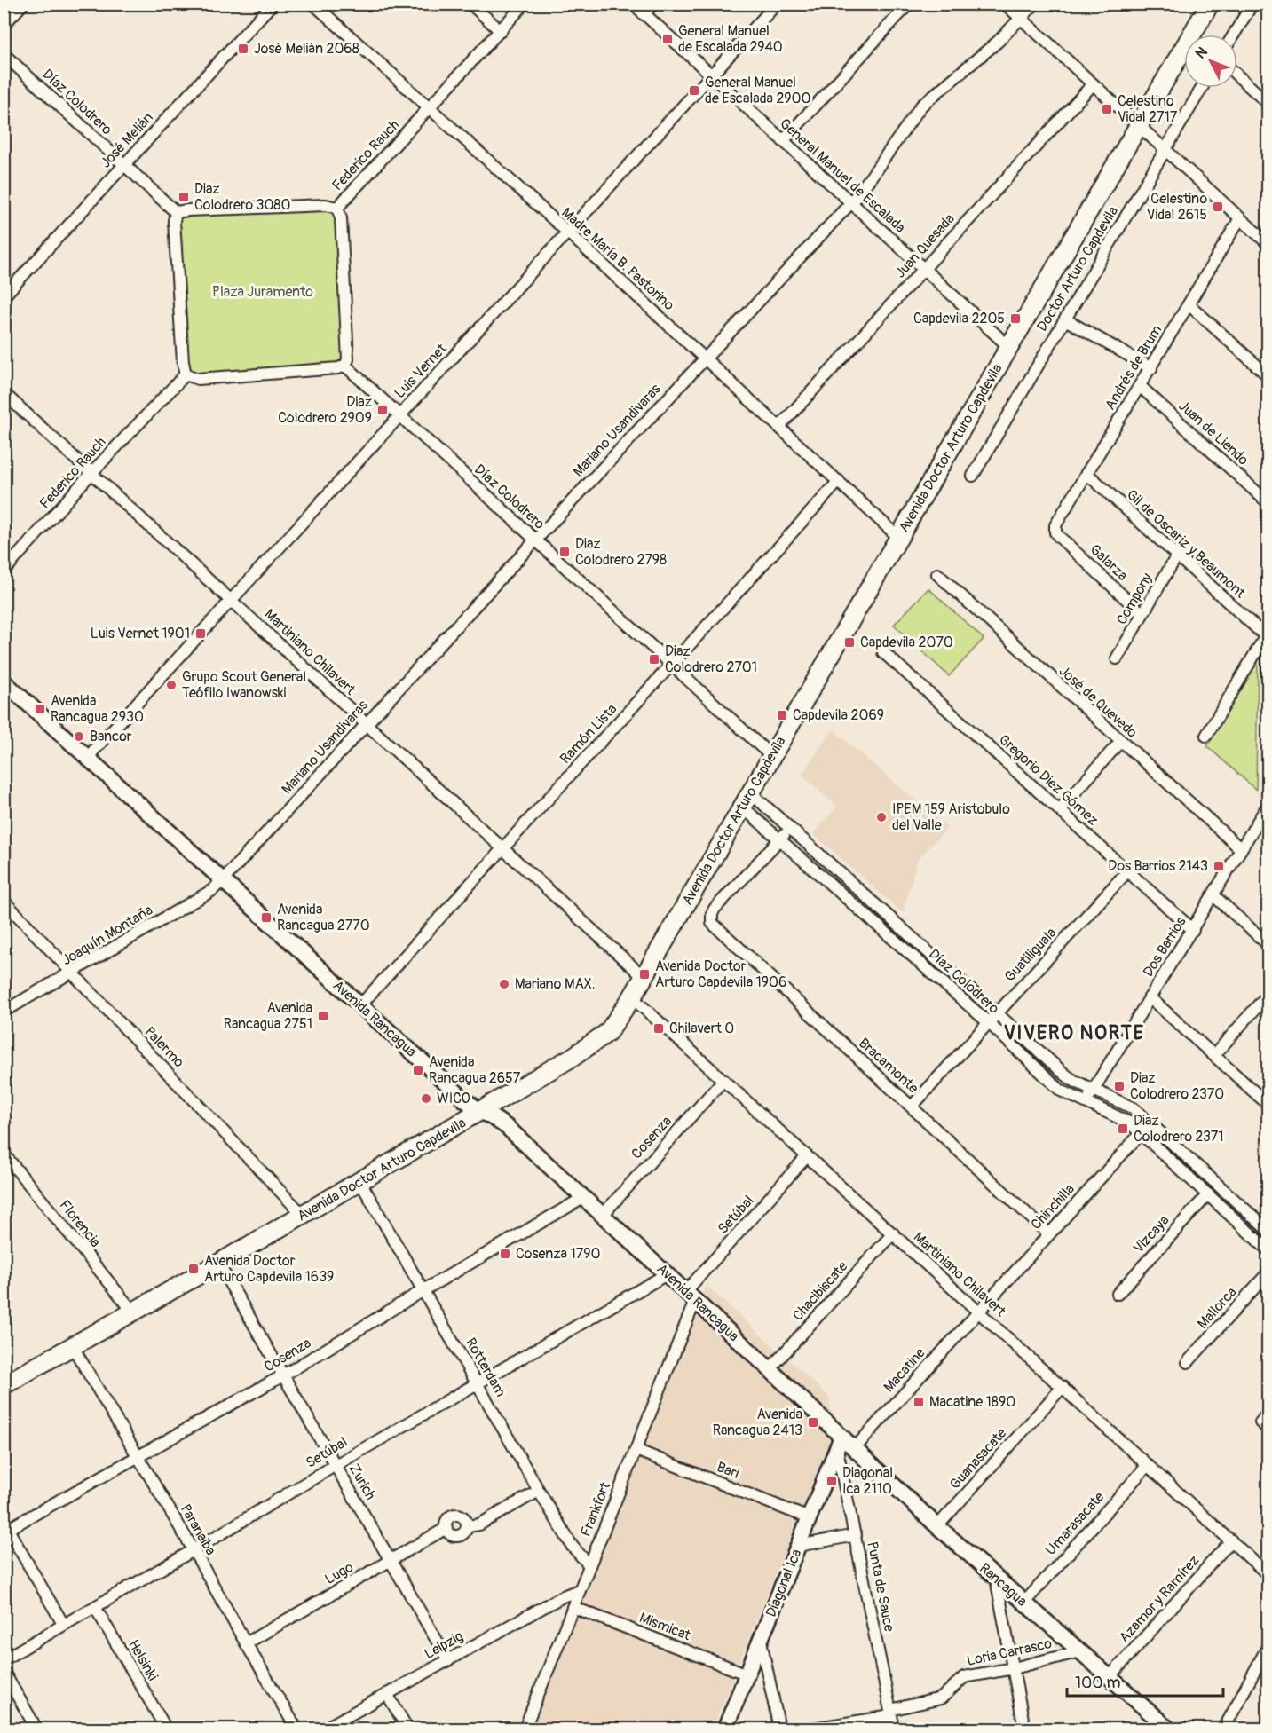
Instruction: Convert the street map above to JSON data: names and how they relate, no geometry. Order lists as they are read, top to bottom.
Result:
{
  "streets": {
    "main road": [
      "Avenida Doctor Arturo Capdevila",
      "Avenida Rancagua",
      "Diagonal Ica",
      "Rancagua"
    ],
    "street": [
      "Díaz Colodrero",
      "José Melián",
      "Federico Rauch",
      "General Manuel de Escalada",
      "Juan Quesada",
      "Madre María B. Pastorino",
      "Doctor Arturo Capdevila",
      "Andrés de Brum",
      "Luis Vernet",
      "Mariano Usandivaras",
      "Juan de Liendo",
      "Gil de Oscariz y Beaumont",
      "Galarza",
      "Compony",
      "Martiniano Chilavert",
      "José de Quevedo",
      "Ramón Lista",
      "Gregorio Diez Gómez",
      "Joaquín Montaña",
      "Dos Barrios",
      "Guatiliguala",
      "Palermo",
      "Bracamonte",
      "Cosenza",
      "Chinchilla",
      "Setúbal",
      "Florencia",
      "Vizcaya",
      "Chacibiscate",
      "Mallorca",
      "Rotterdam",
      "Macatine",
      "Guanasacate",
      "Bari",
      "Zurich",
      "Frankfort",
      "Umarasacate",
      "Paranaiba",
      "Lugo",
      "Punta de Sauce",
      "Azamor y Ramírez",
      "Mismicat",
      "Leipzig",
      "Loria Carrasco",
      "Helsinki"
    ]
  },
  "crossings": [
    ["Díaz Colodrero", "José Melián"],
    ["Díaz Colodrero", "Federico Rauch"],
    ["Díaz Colodrero", "Luis Vernet"],
    ["Díaz Colodrero", "Mariano Usandivaras"],
    ["Díaz Colodrero", "Avenida Doctor Arturo Capdevila"],
    ["Díaz Colodrero", "Ramón Lista"],
    ["Díaz Colodrero", "Dos Barrios"],
    ["Díaz Colodrero", "Guatiliguala"],
    ["Díaz Colodrero", "Bracamonte"],
    ["Díaz Colodrero", "Chinchilla"],
    ["Díaz Colodrero", "Vizcaya"],
    ["Federico Rauch", "Madre María B. Pastorino"],
    ["Federico Rauch", "Martiniano Chilavert"],
    ["General Manuel de Escalada", "Juan Quesada"],
    ["General Manuel de Escalada", "Luis Vernet"],
    ["General Manuel de Escalada", "Mariano Usandivaras"],
    ["General Manuel de Escalada", "Avenida Doctor Arturo Capdevila"],
    ["Juan Quesada", "Madre María B. Pastorino"],
    ["Madre María B. Pastorino", "Luis Vernet"],
    ["Madre María B. Pastorino", "Mariano Usandivaras"],
    ["Madre María B. Pastorino", "Avenida Doctor Arturo Capdevila"],
    ["Madre María B. Pastorino", "Ramón Lista"],
    ["Andrés de Brum", "Juan de Liendo"],
    ["Andrés de Brum", "Gil de Oscariz y Beaumont"],
    ["Andrés de Brum", "Galarza"],
    ["Luis Vernet", "Martiniano Chilavert"],
    ["Luis Vernet", "Avenida Rancagua"],
    ["Mariano Usandivaras", "Martiniano Chilavert"],
    ["Mariano Usandivaras", "Joaquín Montaña"],
    ["Mariano Usandivaras", "Avenida Rancagua"],
    ["Avenida Doctor Arturo Capdevila", "Martiniano Chilavert"],
    ["Avenida Doctor Arturo Capdevila", "Avenida Rancagua"],
    ["Avenida Doctor Arturo Capdevila", "Palermo"],
    ["Avenida Doctor Arturo Capdevila", "Florencia"],
    ["Avenida Doctor Arturo Capdevila", "Rotterdam"],
    ["Avenida Doctor Arturo Capdevila", "Zurich"],
    ["Avenida Doctor Arturo Capdevila", "Paranaiba"],
    ["Gil de Oscariz y Beaumont", "Compony"],
    ["Galarza", "Compony"],
    ["Martiniano Chilavert", "Ramón Lista"],
    ["Martiniano Chilavert", "Cosenza"],
    ["Martiniano Chilavert", "Chinchilla"],
    ["Martiniano Chilavert", "Setúbal"],
    ["Martiniano Chilavert", "Chacibiscate"],
    ["Martiniano Chilavert", "Macatine"],
    ["Martiniano Chilavert", "Guanasacate"],
    ["Martiniano Chilavert", "Umarasacate"],
    ["Martiniano Chilavert", "Azamor y Ramírez"],
    ["José de Quevedo", "Dos Barrios"],
    ["Ramón Lista", "Avenida Rancagua"],
    ["Gregorio Diez Gómez", "Dos Barrios"],
    ["Gregorio Diez Gómez", "Guatiliguala"],
    ["Joaquín Montaña", "Avenida Rancagua"],
    ["Joaquín Montaña", "Palermo"],
    ["Guatiliguala", "Bracamonte"],
    ["Avenida Rancagua", "Cosenza"],
    ["Avenida Rancagua", "Setúbal"],
    ["Avenida Rancagua", "Chacibiscate"],
    ["Avenida Rancagua", "Frankfort"],
    ["Avenida Rancagua", "Diagonal Ica"],
    ["Avenida Rancagua", "Rancagua"],
    ["Avenida Rancagua", "Punta de Sauce"],
    ["Bracamonte", "Chinchilla"],
    ["Cosenza", "Rotterdam"],
    ["Cosenza", "Zurich"],
    ["Cosenza", "Paranaiba"],
    ["Chinchilla", "Macatine"],
    ["Setúbal", "Rotterdam"],
    ["Setúbal", "Zurich"],
    ["Setúbal", "Frankfort"],
    ["Setúbal", "Paranaiba"],
    ["Setúbal", "Helsinki"],
    ["Rotterdam", "Frankfort"],
    ["Macatine", "Rancagua"],
    ["Guanasacate", "Rancagua"],
    ["Bari", "Frankfort"],
    ["Bari", "Diagonal Ica"],
    ["Zurich", "Lugo"],
    ["Zurich", "Leipzig"],
    ["Frankfort", "Mismicat"],
    ["Frankfort", "Leipzig"],
    ["Umarasacate", "Rancagua"],
    ["Paranaiba", "Lugo"],
    ["Diagonal Ica", "Rancagua"],
    ["Diagonal Ica", "Punta de Sauce"],
    ["Diagonal Ica", "Mismicat"],
    ["Rancagua", "Punta de Sauce"],
    ["Rancagua", "Azamor y Ramírez"],
    ["Rancagua", "Loria Carrasco"],
    ["Punta de Sauce", "Loria Carrasco"]
  ],
  "districts": ["VIVERO NORTE"],
  "parks": ["Plaza Juramento"],
  "places": {
    "transit": [
      "General Manuel de Escalada 2940",
      "José Melián 2068",
      "General Manuel de Escalada 2900",
      "Celestino Vidal 2717",
      "Diaz Colodrero 3080",
      "Celestino Vidal 2615",
      "Capdevila 2205",
      "Diaz Colodrero 2909",
      "Diaz Colodrero 2798",
      "Luis Vernet 1901",
      "Capdevila 2070",
      "Diaz Colodrero 2701",
      "Avenida Rancagua 2930",
      "Capdevila 2069",
      "Dos Barrios 2143",
      "Avenida Rancagua 2770",
      "Avenida Doctor Arturo Capdevila 1906",
      "Avenida Rancagua 2751",
      "Chilavert 0",
      "Avenida Rancagua 2657",
      "Diaz Colodrero 2370",
      "Diaz Colodrero 2371",
      "Cosenza 1790",
      "Avenida Doctor Arturo Capdevila 1639",
      "Macatine 1890",
      "Avenida Rancagua 2413",
      "Diagonal Ica 2110"
    ],
    "other": [
      "Grupo Scout General Teófilo Iwanowski",
      "Bancor",
      "IPEM 159 Aristobulo del Valle",
      "Mariano MAX.",
      "WICO"
    ]
  },
  "scale_bar": "100 m",
  "north": "top left"
}
